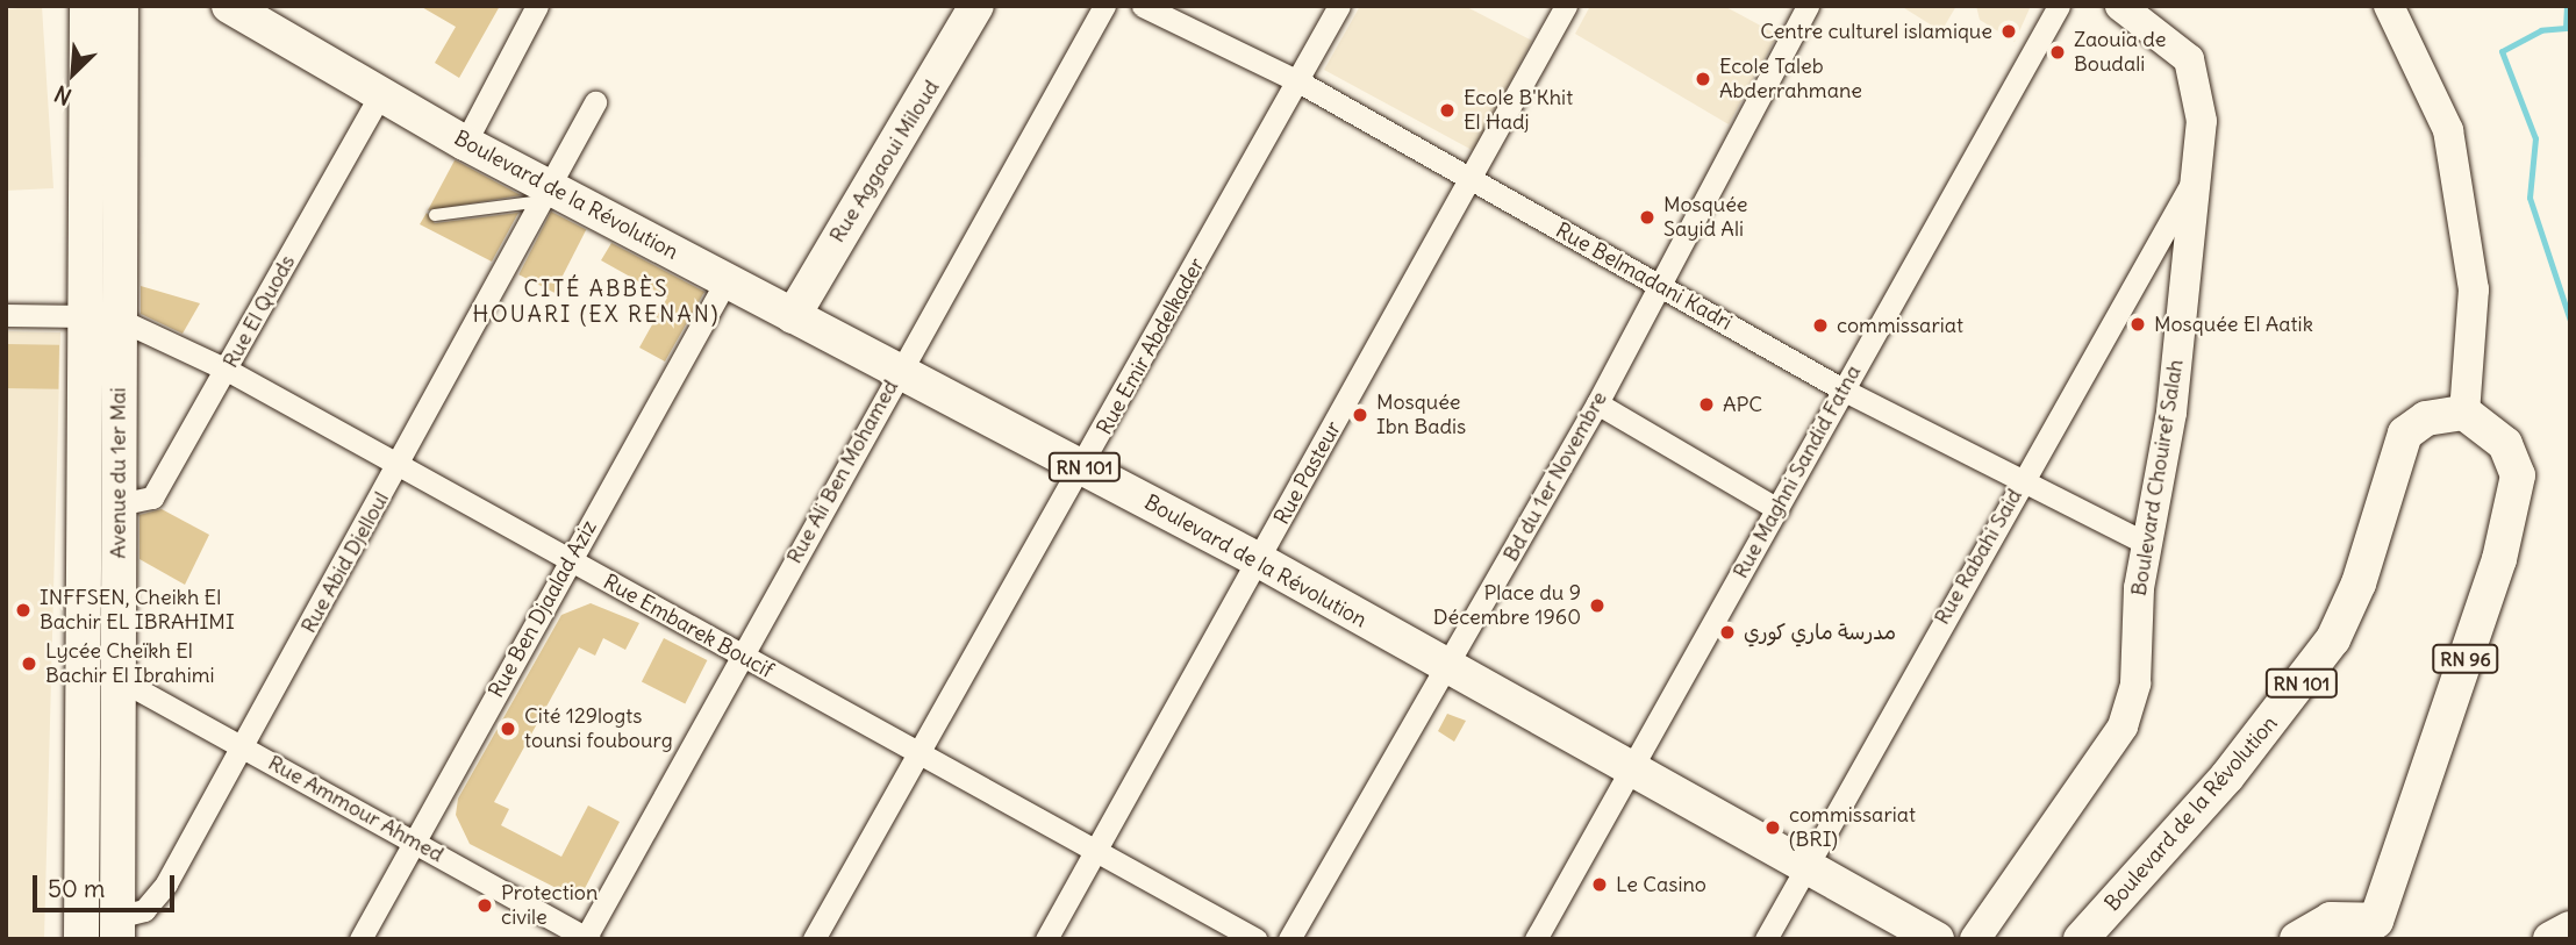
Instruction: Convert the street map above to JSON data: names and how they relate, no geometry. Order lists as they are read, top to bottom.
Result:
{
  "streets": {
    "main road": [
      "Rue Aggaoui Miloud",
      "Boulevard de la Révolution",
      "RN 101",
      "Avenue du 1er Mai",
      "Boulevard Chouiref Salah",
      "RN 96"
    ],
    "street": [
      "Rue Belmadani Kadri",
      "Rue El Quods",
      "Rue Emir Abdelkader",
      "Rue Ali Ben Mohamed",
      "Rue Maghni Sandid Fatna",
      "Rue Pasteur",
      "Bd du 1er Novembre",
      "Rue Rabahi Said",
      "Rue Abid Djelloul",
      "Rue Ben Djaalad Aziz",
      "Rue Embarek Boucif",
      "Rue Ammour Ahmed"
    ]
  },
  "crossings": [
    ["Rue Aggaoui Miloud", "Boulevard de la Révolution"],
    ["Boulevard de la Révolution", "Rue El Quods"],
    ["Boulevard de la Révolution", "Rue Emir Abdelkader"],
    ["Boulevard de la Révolution", "Rue Ali Ben Mohamed"],
    ["Boulevard de la Révolution", "Rue Maghni Sandid Fatna"],
    ["Boulevard de la Révolution", "Rue Pasteur"],
    ["Boulevard de la Révolution", "Bd du 1er Novembre"],
    ["Boulevard de la Révolution", "Rue Rabahi Said"],
    ["Boulevard de la Révolution", "Rue Abid Djelloul"],
    ["Boulevard de la Révolution", "Rue Ben Djaalad Aziz"],
    ["Boulevard de la Révolution", "RN 96"],
    ["Rue Belmadani Kadri", "Rue Emir Abdelkader"],
    ["Rue Belmadani Kadri", "Rue Maghni Sandid Fatna"],
    ["Rue Belmadani Kadri", "Rue Pasteur"],
    ["Rue Belmadani Kadri", "Bd du 1er Novembre"],
    ["Rue Belmadani Kadri", "Boulevard Chouiref Salah"],
    ["Rue Belmadani Kadri", "Rue Rabahi Said"],
    ["Rue El Quods", "Avenue du 1er Mai"],
    ["Rue El Quods", "Rue Embarek Boucif"],
    ["Rue Emir Abdelkader", "Rue Embarek Boucif"],
    ["Rue Ali Ben Mohamed", "Rue Embarek Boucif"],
    ["Rue Ali Ben Mohamed", "Rue Ammour Ahmed"],
    ["Avenue du 1er Mai", "Rue Abid Djelloul"],
    ["Avenue du 1er Mai", "Rue Embarek Boucif"],
    ["Avenue du 1er Mai", "Rue Ammour Ahmed"],
    ["Rue Pasteur", "Rue Embarek Boucif"],
    ["Boulevard Chouiref Salah", "Rue Rabahi Said"],
    ["Rue Abid Djelloul", "Rue Embarek Boucif"],
    ["Rue Abid Djelloul", "Rue Ammour Ahmed"],
    ["Rue Ben Djaalad Aziz", "Rue Embarek Boucif"],
    ["Rue Ben Djaalad Aziz", "Rue Ammour Ahmed"]
  ],
  "districts": ["CITÉ ABBÈS HOUARI (EX RENAN)"],
  "places": [
    "Centre culturel islamique",
    "Zaouia de Boudali",
    "Ecole Taleb Abderrahmane",
    "Ecole B'Khit El Hadj",
    "Mosquée Sayid Ali",
    "Mosquée El Aatik",
    "commissariat",
    "APC",
    "Mosquée Ibn Badis",
    "Place du 9 Décembre 1960",
    "INFFSEN, Cheikh El Bachir EL IBRAHIMI",
    "مدرسة ماري كوري",
    "Lycée Cheïkh El Bachir El Ibrahimi",
    "Cité 129logts tounsi foubourg",
    "commissariat (BRI)",
    "Le Casino",
    "Protection civile"
  ],
  "scale_bar": "50 m",
  "north": "bottom left"
}
